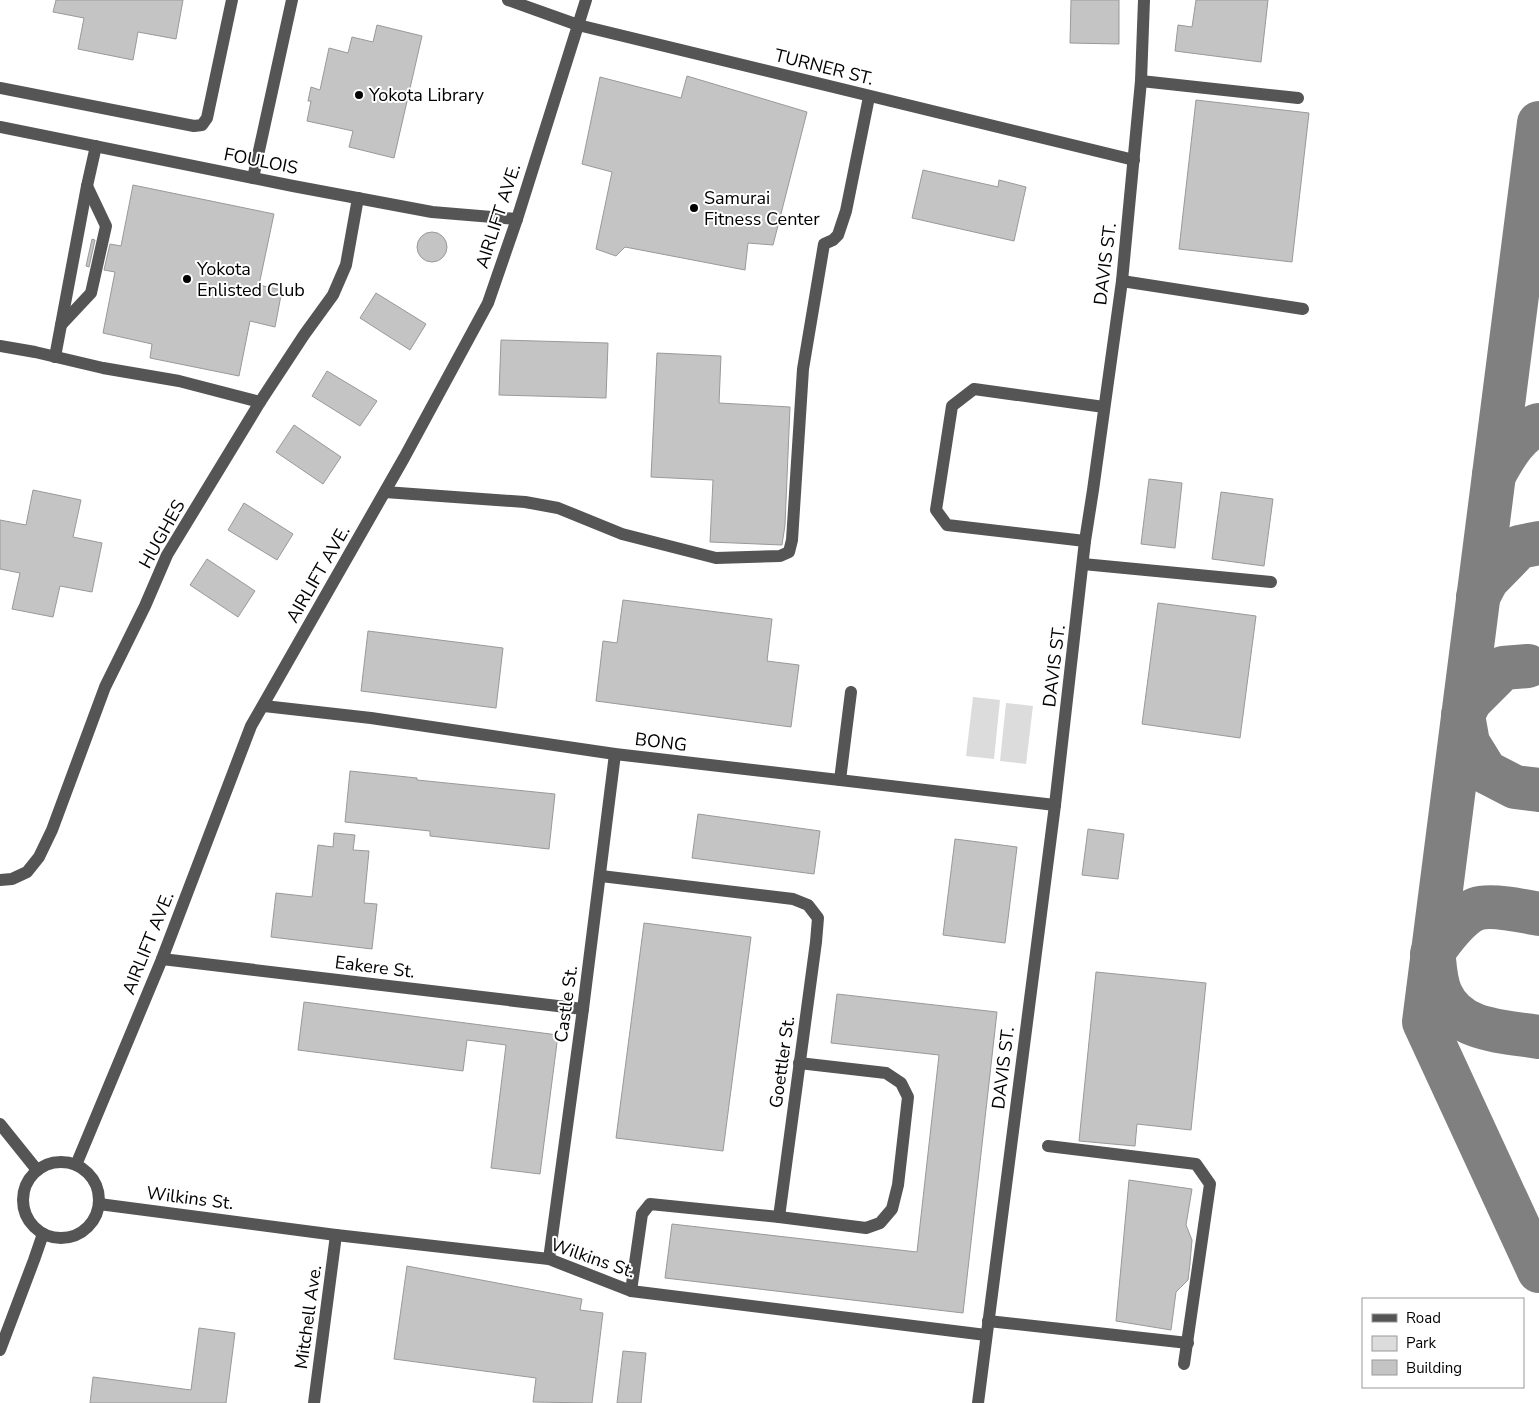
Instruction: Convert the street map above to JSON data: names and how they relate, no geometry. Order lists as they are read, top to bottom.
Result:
{
  "streets": {
    "street": [
      "TURNER ST.",
      "FOULOIS",
      "AIRLIFT AVE.",
      "DAVIS ST.",
      "HUGHES",
      "BONG",
      "Eakere St.",
      "Castle St.",
      "Goettler St.",
      "Wilkins St.",
      "Mitchell Ave."
    ]
  },
  "crossings": [
    ["TURNER ST.", "AIRLIFT AVE."],
    ["TURNER ST.", "DAVIS ST."],
    ["FOULOIS", "AIRLIFT AVE."],
    ["FOULOIS", "HUGHES"],
    ["AIRLIFT AVE.", "BONG"],
    ["AIRLIFT AVE.", "Eakere St."],
    ["AIRLIFT AVE.", "Wilkins St."],
    ["DAVIS ST.", "BONG"],
    ["DAVIS ST.", "Wilkins St."],
    ["BONG", "Castle St."],
    ["Eakere St.", "Castle St."],
    ["Castle St.", "Goettler St."],
    ["Castle St.", "Wilkins St."],
    ["Wilkins St.", "Mitchell Ave."]
  ],
  "places": ["Yokota Library", "Samurai Fitness Center", "Yokota Enlisted Club"],
  "legend": ["Road", "Park", "Building"]
}
